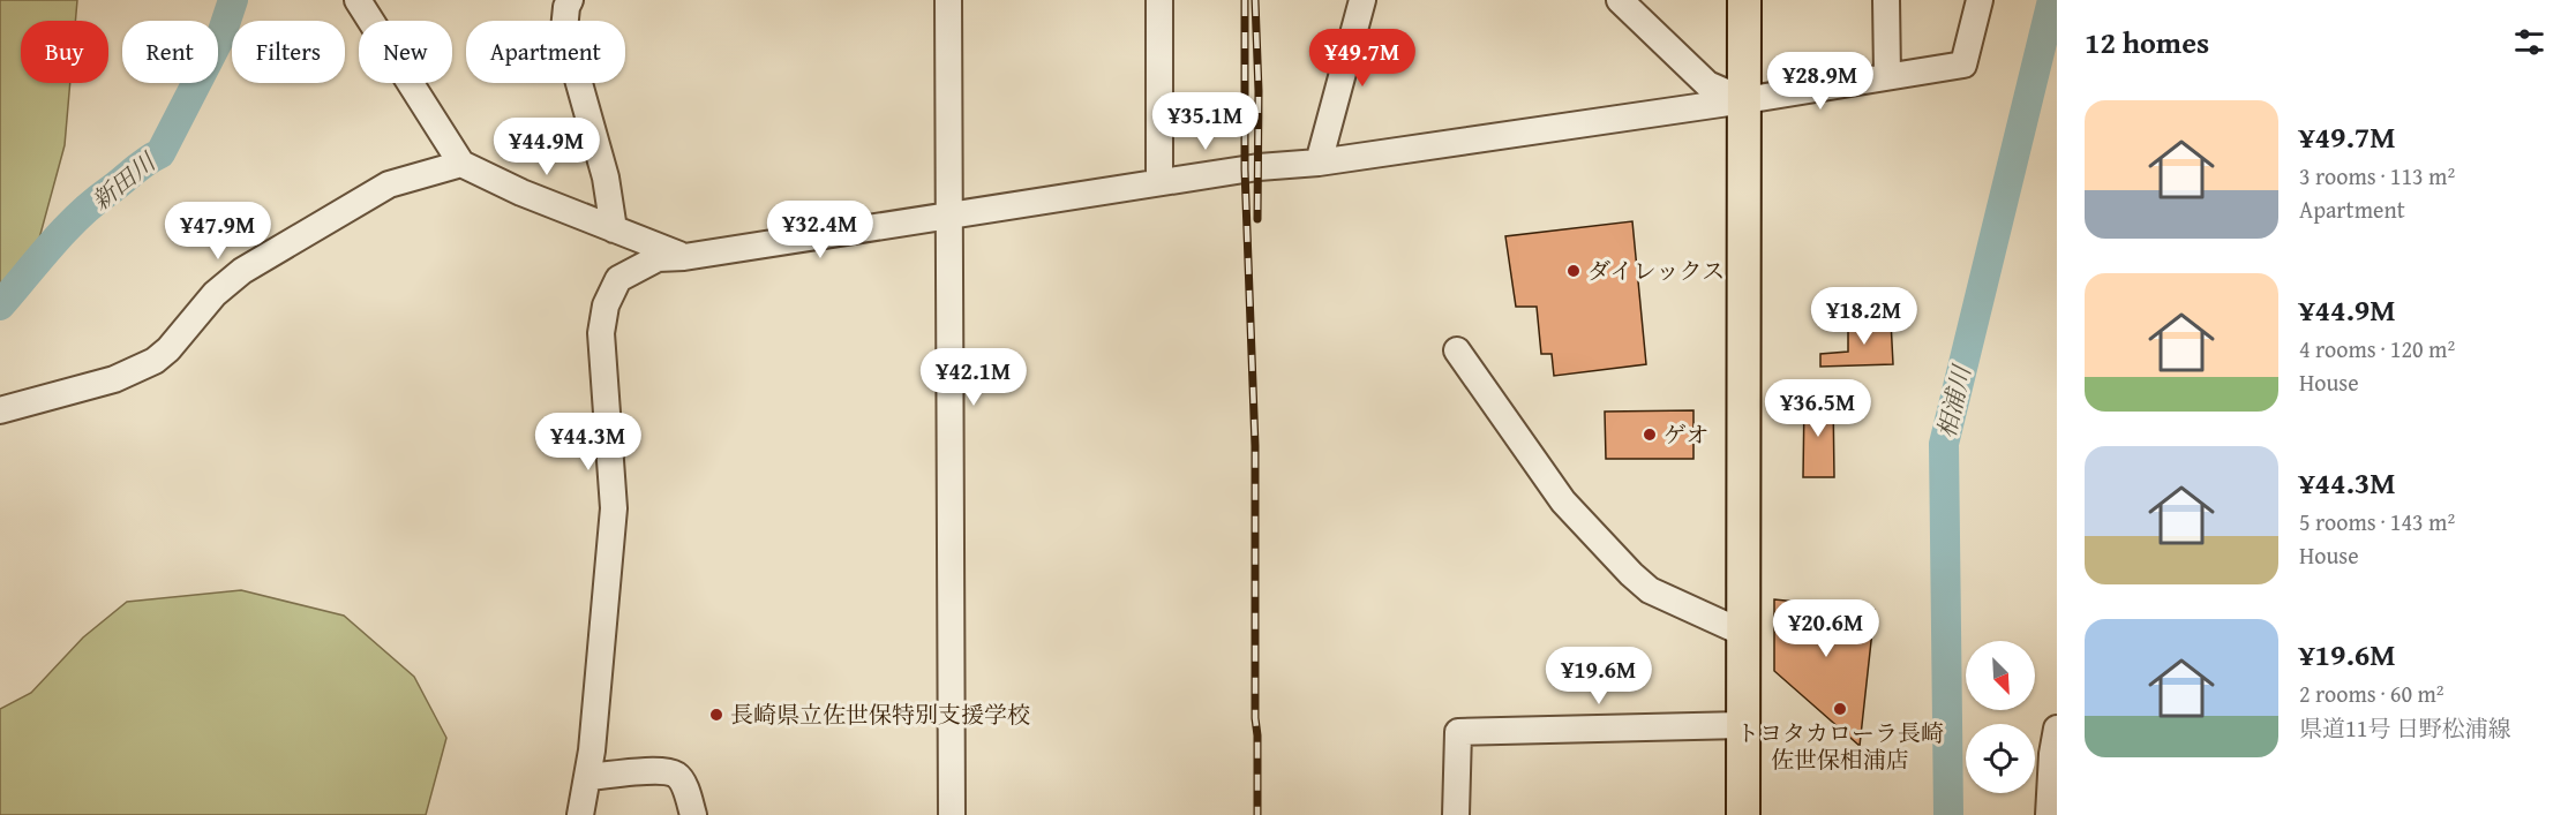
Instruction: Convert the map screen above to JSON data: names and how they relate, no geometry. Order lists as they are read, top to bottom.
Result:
{
  "water": ["新田川", "相浦川"],
  "places": [
    "ダイレックス",
    "ゲオ",
    "トヨタカローラ長崎 佐世保相浦店",
    "長崎県立佐世保特別支援学校"
  ],
  "north": "bottom right",
  "page": {
    "heading": "12 homes",
    "chip": [
      "Buy",
      "Rent",
      "Filters",
      "New",
      "Apartment"
    ],
    "price": [
      "¥49.7M",
      "¥28.9M",
      "¥35.1M",
      "¥44.9M",
      "¥32.4M",
      "¥47.9M",
      "¥18.2M",
      "¥42.1M",
      "¥36.5M",
      "¥44.3M",
      "¥20.6M",
      "¥19.6M"
    ],
    "list": [
      {
        "name": "¥49.7M",
        "note": "3 rooms · 113 m² · Apartment"
      },
      {
        "name": "¥44.9M",
        "note": "4 rooms · 120 m² · House"
      },
      {
        "name": "¥44.3M",
        "note": "5 rooms · 143 m² · House"
      },
      {
        "name": "¥19.6M",
        "note": "2 rooms · 60 m² · 県道11号 日野松浦線"
      }
    ]
  }
}
